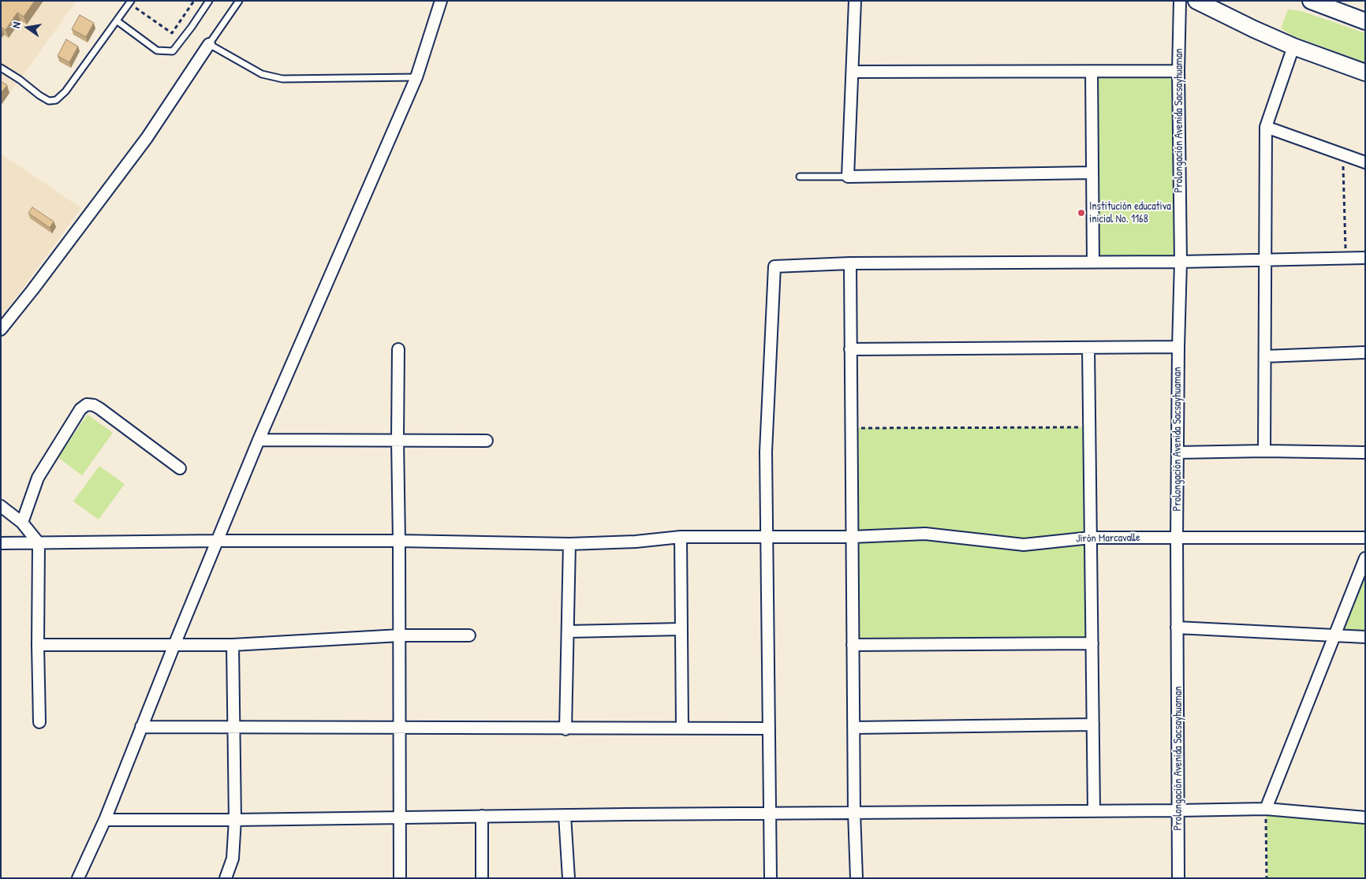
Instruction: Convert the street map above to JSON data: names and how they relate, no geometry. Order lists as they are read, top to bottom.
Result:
{
  "streets": {
    "street": ["Prolongación Avenida Sacsayhuaman", "Jirón Marcavalle"]
  },
  "crossings": [
    ["Prolongación Avenida Sacsayhuaman", "Jirón Marcavalle"]
  ],
  "places": ["Institución educativa inicial No. 1168"],
  "north": "left"
}
